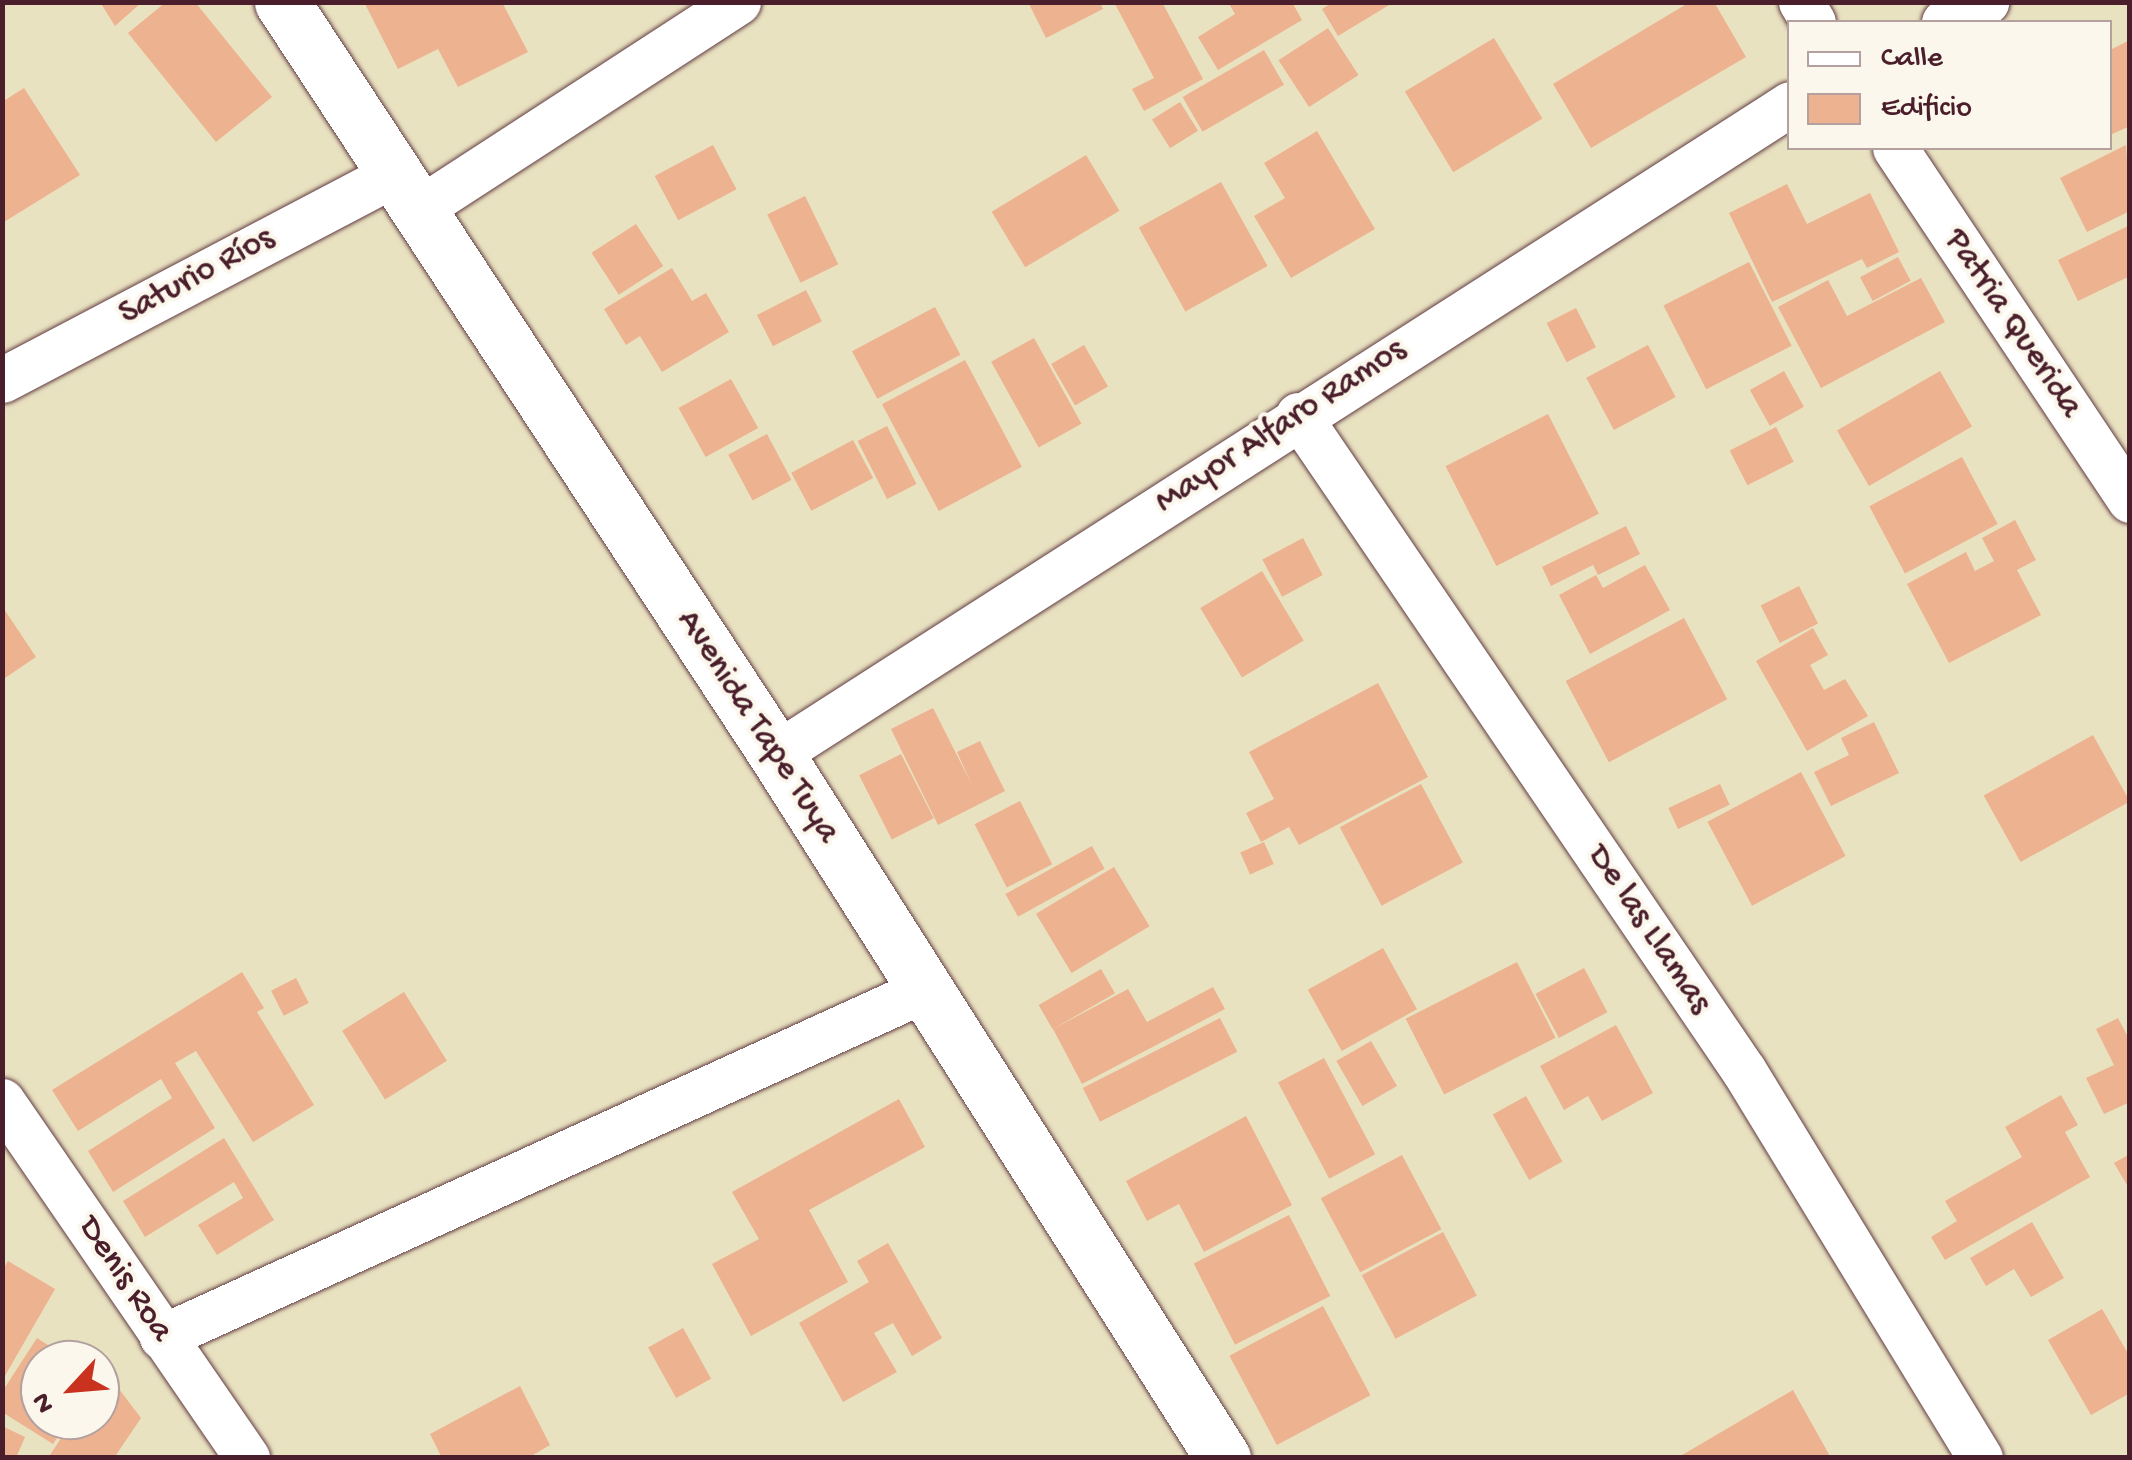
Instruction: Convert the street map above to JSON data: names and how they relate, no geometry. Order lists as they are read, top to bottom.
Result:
{
  "streets": {
    "street": [
      "Saturio Ríos",
      "Patria Querida",
      "Mayor Alfaro Ramos",
      "Avenida Tape Tuya",
      "De las Llamas",
      "Denis Roa"
    ]
  },
  "crossings": [
    ["Saturio Ríos", "Avenida Tape Tuya"],
    ["Mayor Alfaro Ramos", "Avenida Tape Tuya"],
    ["Mayor Alfaro Ramos", "De las Llamas"]
  ],
  "legend": ["Calle", "Edificio"],
  "north": "bottom left"
}
